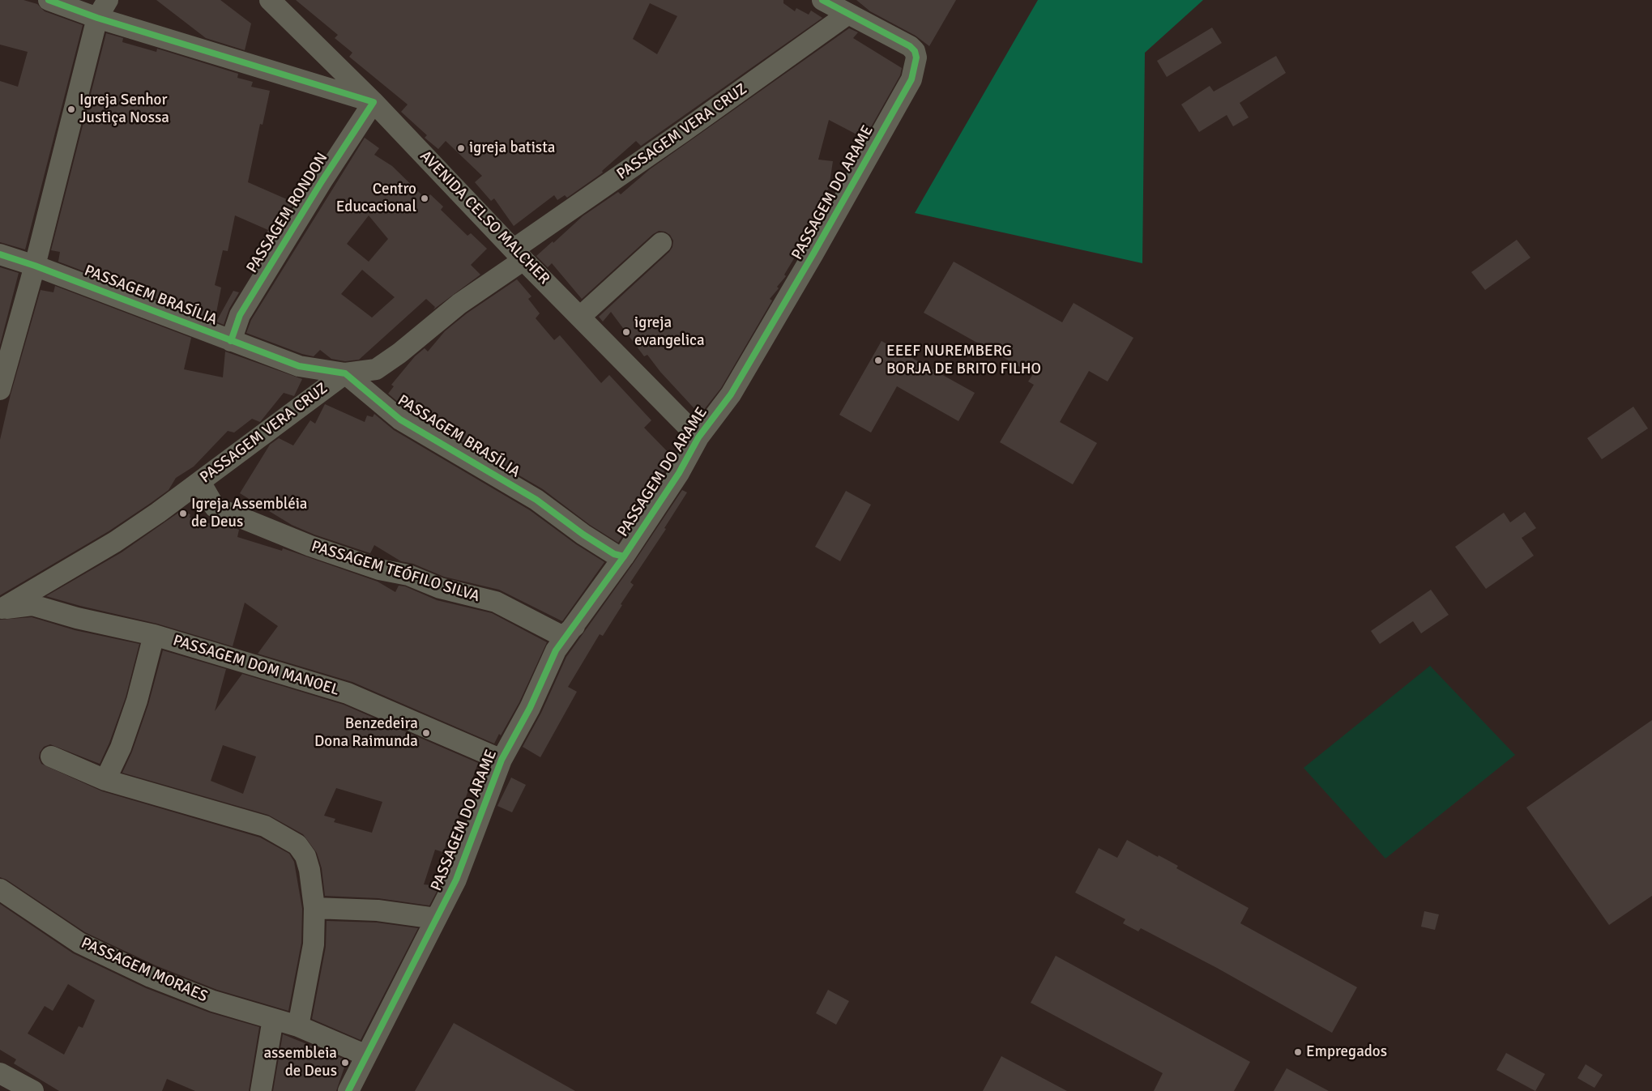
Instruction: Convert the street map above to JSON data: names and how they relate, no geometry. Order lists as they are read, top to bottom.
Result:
{
  "streets": {
    "street": [
      "PASSAGEM VERA CRUZ",
      "PASSAGEM DO ARAME",
      "PASSAGEM RONDON",
      "AVENIDA CELSO MALCHER",
      "PASSAGEM BRASÍLIA",
      "PASSAGEM TEÓFILO SILVA",
      "PASSAGEM DOM MANOEL",
      "PASSAGEM MORAES"
    ]
  },
  "crossings": [
    ["PASSAGEM VERA CRUZ", "PASSAGEM DO ARAME"],
    ["PASSAGEM VERA CRUZ", "AVENIDA CELSO MALCHER"],
    ["PASSAGEM VERA CRUZ", "PASSAGEM BRASÍLIA"],
    ["PASSAGEM VERA CRUZ", "PASSAGEM TEÓFILO SILVA"],
    ["PASSAGEM VERA CRUZ", "PASSAGEM DOM MANOEL"],
    ["PASSAGEM DO ARAME", "AVENIDA CELSO MALCHER"],
    ["PASSAGEM DO ARAME", "PASSAGEM BRASÍLIA"],
    ["PASSAGEM DO ARAME", "PASSAGEM TEÓFILO SILVA"],
    ["PASSAGEM DO ARAME", "PASSAGEM DOM MANOEL"],
    ["PASSAGEM DO ARAME", "PASSAGEM MORAES"],
    ["PASSAGEM RONDON", "AVENIDA CELSO MALCHER"],
    ["PASSAGEM RONDON", "PASSAGEM BRASÍLIA"]
  ],
  "places": [
    "Igreja Senhor Justiça Nossa",
    "igreja batista",
    "Centro Educacional",
    "igreja evangelica",
    "EEEF NUREMBERG BORJA DE BRITO FILHO",
    "Igreja Assembléia de Deus",
    "Benzedeira Dona Raimunda",
    "Empregados",
    "assembleia de Deus"
  ]
}
